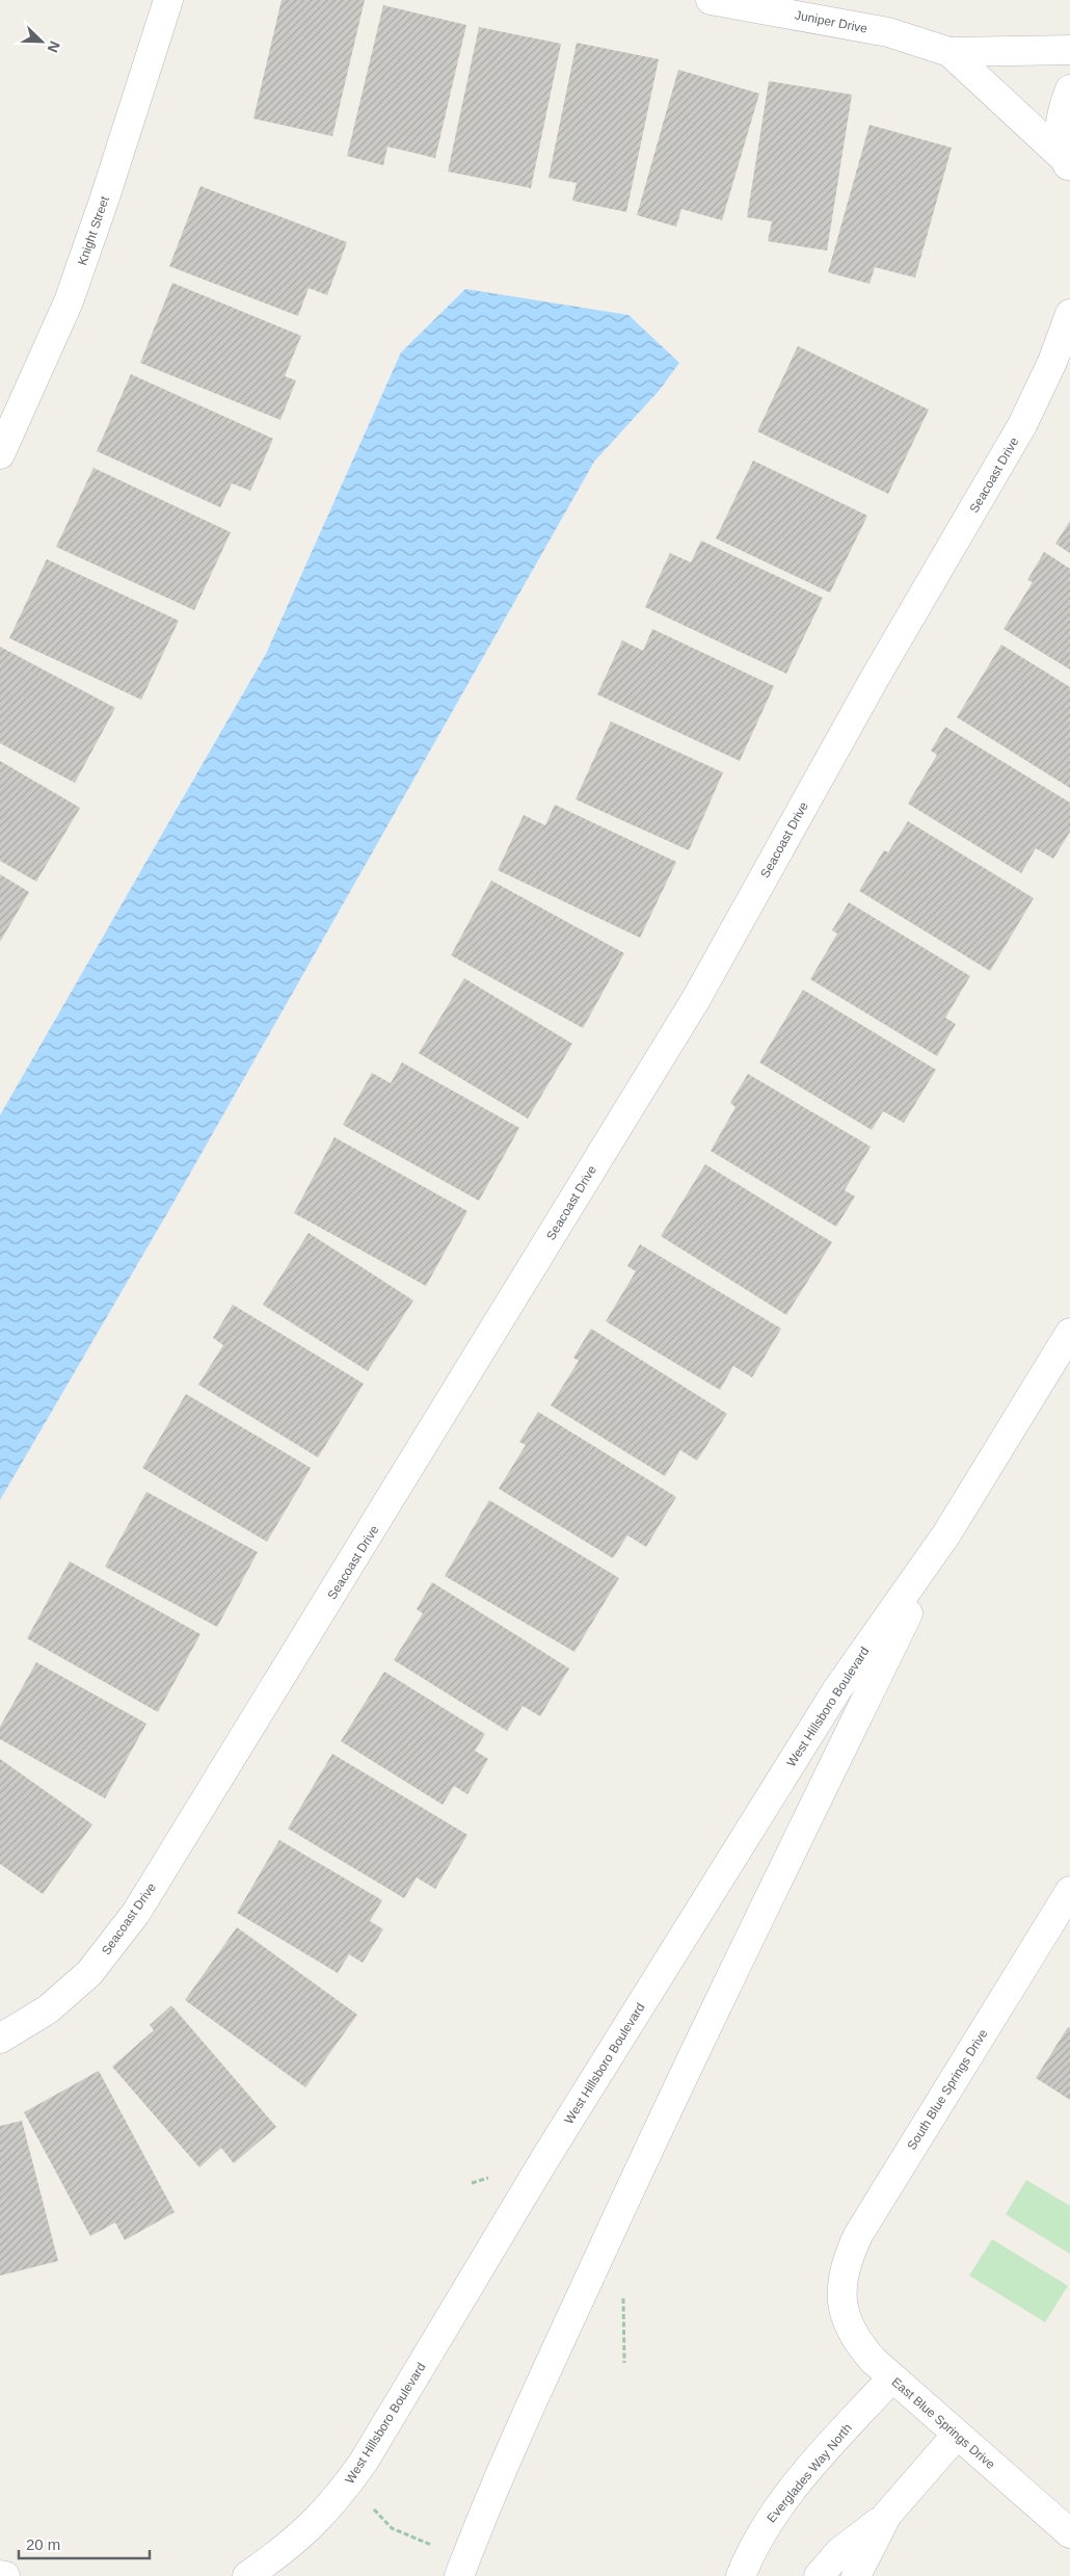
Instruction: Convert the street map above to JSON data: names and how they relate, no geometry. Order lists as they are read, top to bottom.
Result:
{
  "streets": {
    "street": [
      "Juniper Drive",
      "Knight Street",
      "Seacoast Drive",
      "West Hillsboro Boulevard",
      "South Blue Springs Drive",
      "East Blue Springs Drive",
      "Everglades Way North"
    ]
  },
  "crossings": [
    ["South Blue Springs Drive", "East Blue Springs Drive"],
    ["East Blue Springs Drive", "Everglades Way North"]
  ],
  "scale_bar": "20 m",
  "north": "bottom right"
}
